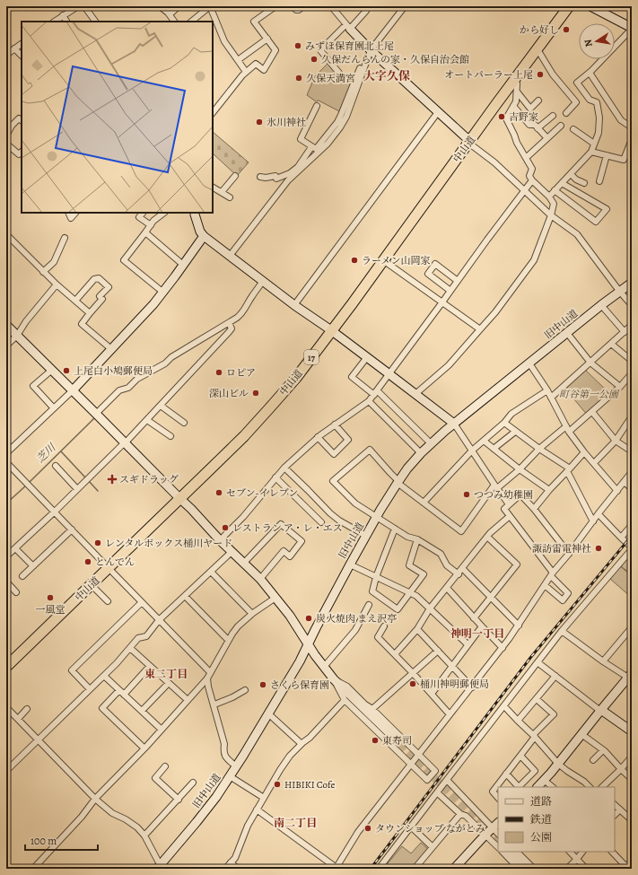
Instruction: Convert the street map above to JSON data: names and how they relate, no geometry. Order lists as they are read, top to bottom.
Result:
{
  "streets": {
    "highway": ["中山道", "17"],
    "street": ["旧中山道"]
  },
  "districts": [
    "大字久保",
    "神明一丁目",
    "東二丁目",
    "南二丁目"
  ],
  "water": ["芝川"],
  "parks": ["町谷第一公園"],
  "places": {
    "other": [
      "から好し",
      "みずほ保育園北上尾",
      "久保だんらんの家・久保自治会館",
      "オートパーラー上尾",
      "久保天満宮",
      "吉野家",
      "氷川神社",
      "ラーメン山岡家",
      "上尾白小鳩郵便局",
      "ロピア",
      "深山ビル",
      "セブン-イレブン",
      "つつみ幼稚園",
      "レストラン ア・レ・エス",
      "レンタルボックス桶川ヤード",
      "諏訪雷電神社",
      "とんでん",
      "一風堂",
      "炭火焼肉 まえ沢亭",
      "桶川神明郵便局",
      "さくら保育園",
      "東寿司",
      "HIBIKI Cofe",
      "タウンショップ ながとみ"
    ],
    "health": ["スギドラッグ"]
  },
  "legend": ["道路", "鉄道", "公園"],
  "scale_bar": "100 m",
  "north": "left"
}
